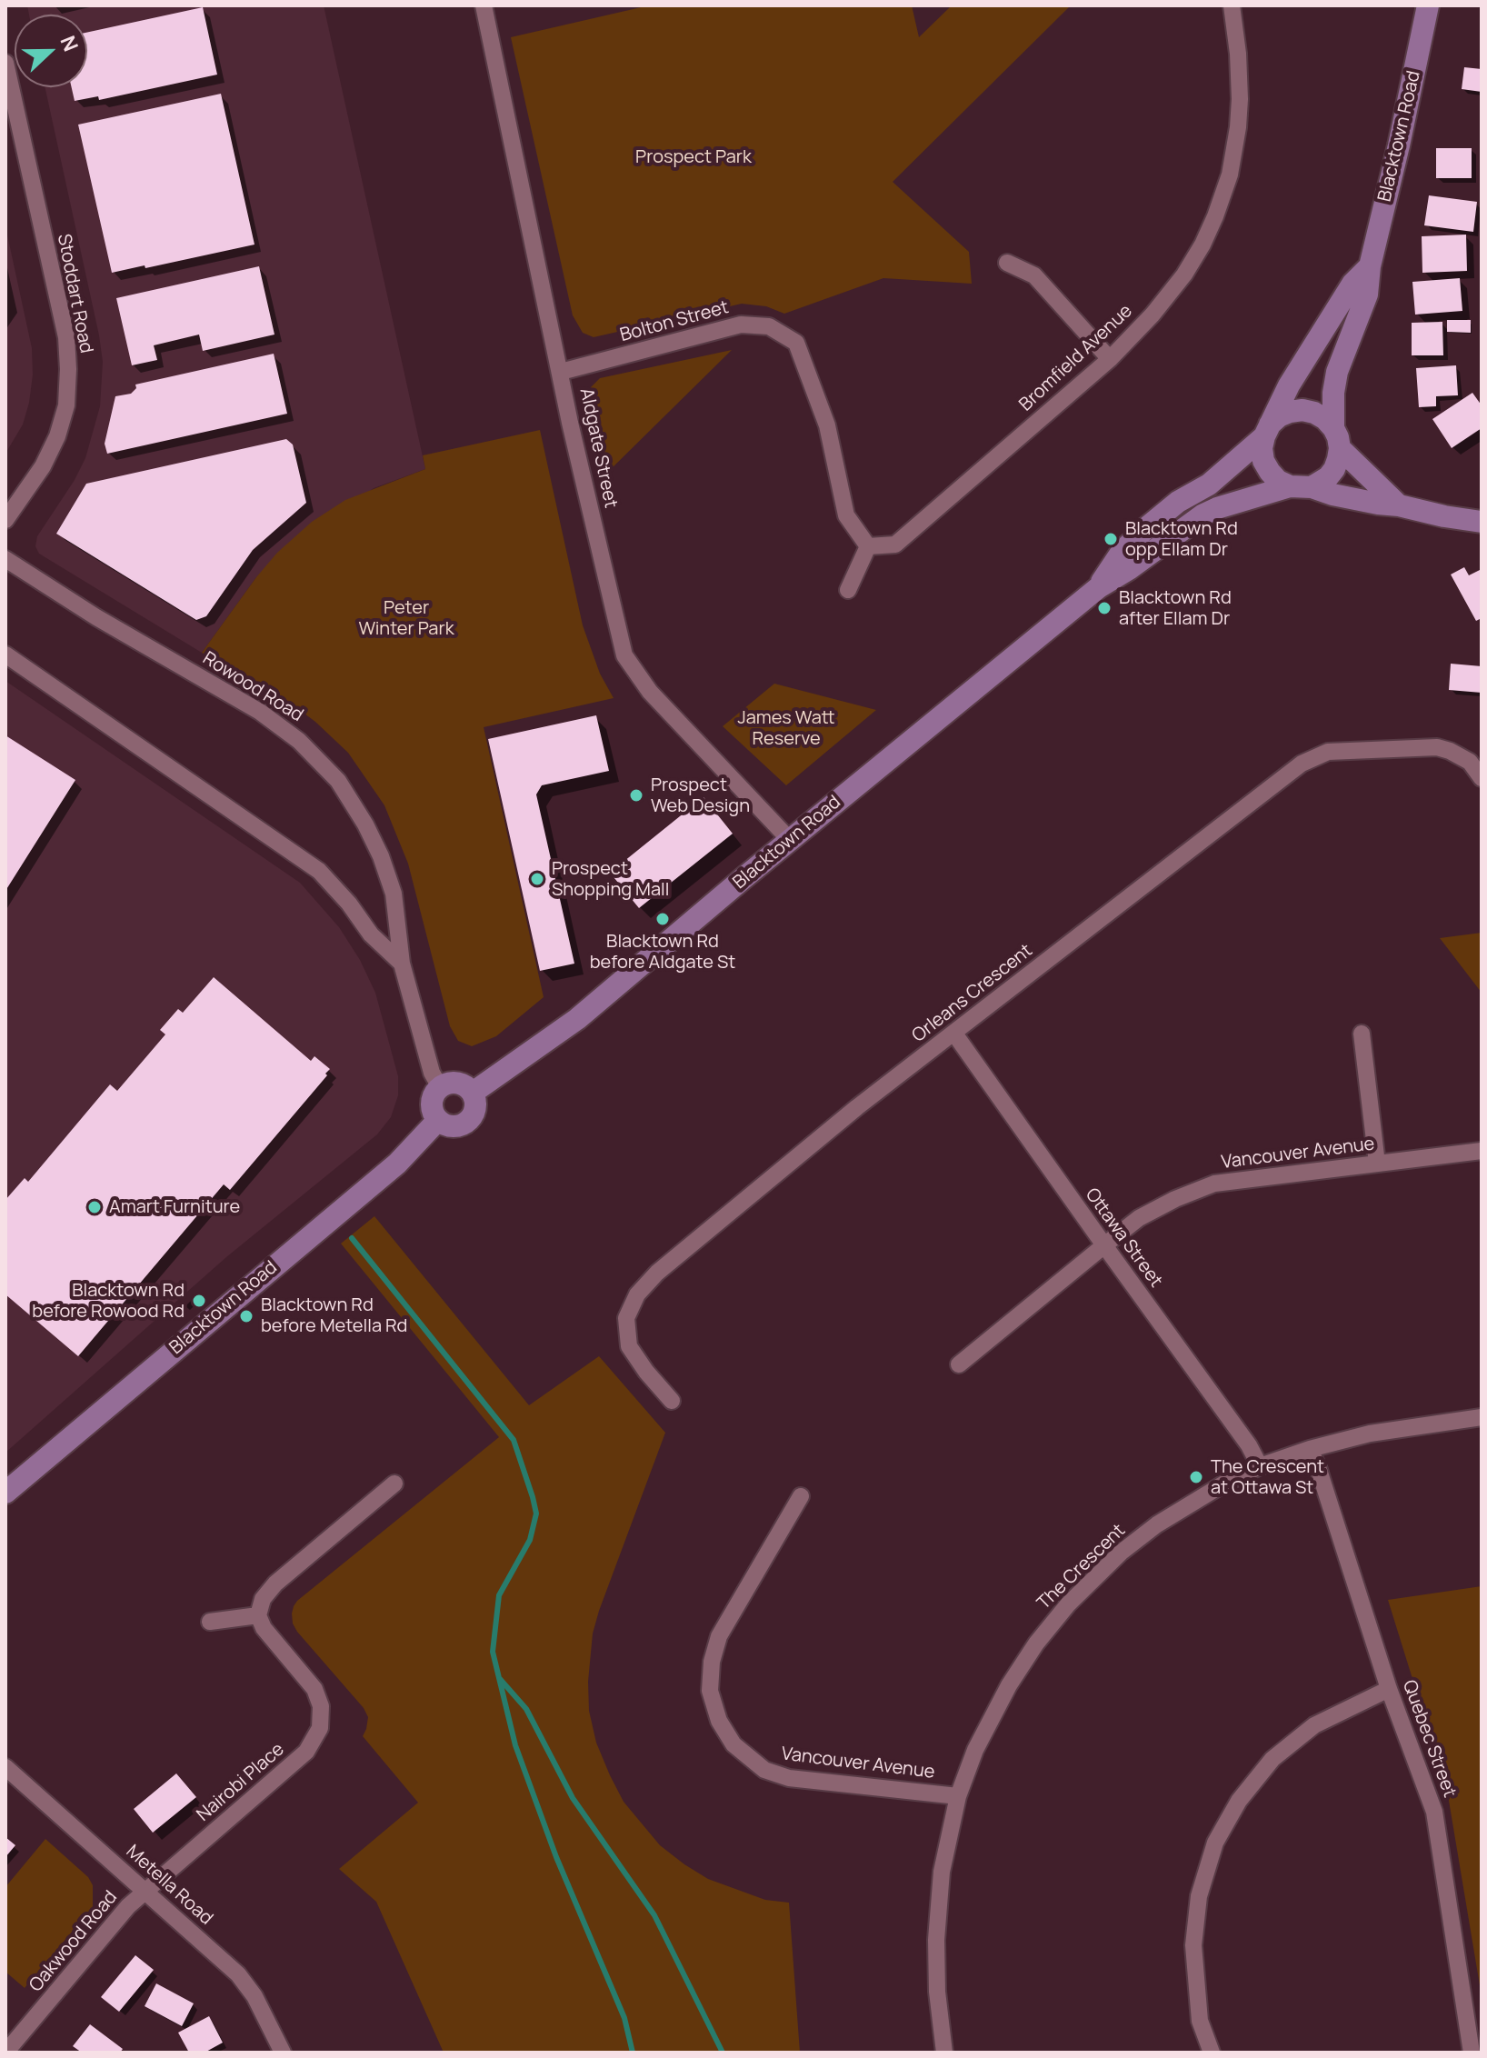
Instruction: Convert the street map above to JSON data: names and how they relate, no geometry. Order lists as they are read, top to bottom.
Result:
{
  "streets": {
    "main road": ["Blacktown Road"],
    "street": [
      "Stoddart Road",
      "Bolton Street",
      "Bromfield Avenue",
      "Aldgate Street",
      "Rowood Road",
      "Orleans Crescent",
      "Vancouver Avenue",
      "Ottawa Street",
      "The Crescent",
      "Quebec Street",
      "Nairobi Place",
      "Metella Road",
      "Oakwood Road"
    ]
  },
  "crossings": [
    ["Blacktown Road", "Aldgate Street"],
    ["Blacktown Road", "Rowood Road"],
    ["Bolton Street", "Bromfield Avenue"],
    ["Bolton Street", "Aldgate Street"],
    ["Orleans Crescent", "Ottawa Street"],
    ["Vancouver Avenue", "Ottawa Street"],
    ["Vancouver Avenue", "The Crescent"],
    ["Ottawa Street", "The Crescent"],
    ["The Crescent", "Quebec Street"],
    ["Nairobi Place", "Metella Road"],
    ["Nairobi Place", "Oakwood Road"],
    ["Metella Road", "Oakwood Road"]
  ],
  "parks": ["Prospect Park", "Peter Winter Park", "James Watt Reserve"],
  "places": [
    "Blacktown Rd opp Ellam Dr",
    "Blacktown Rd after Ellam Dr",
    "Prospect Web Design",
    "Prospect Shopping Mall",
    "Blacktown Rd before Aldgate St",
    "Amart Furniture",
    "Blacktown Rd before Rowood Rd",
    "Blacktown Rd before Metella Rd",
    "The Crescent at Ottawa St"
  ],
  "north": "right"
}
